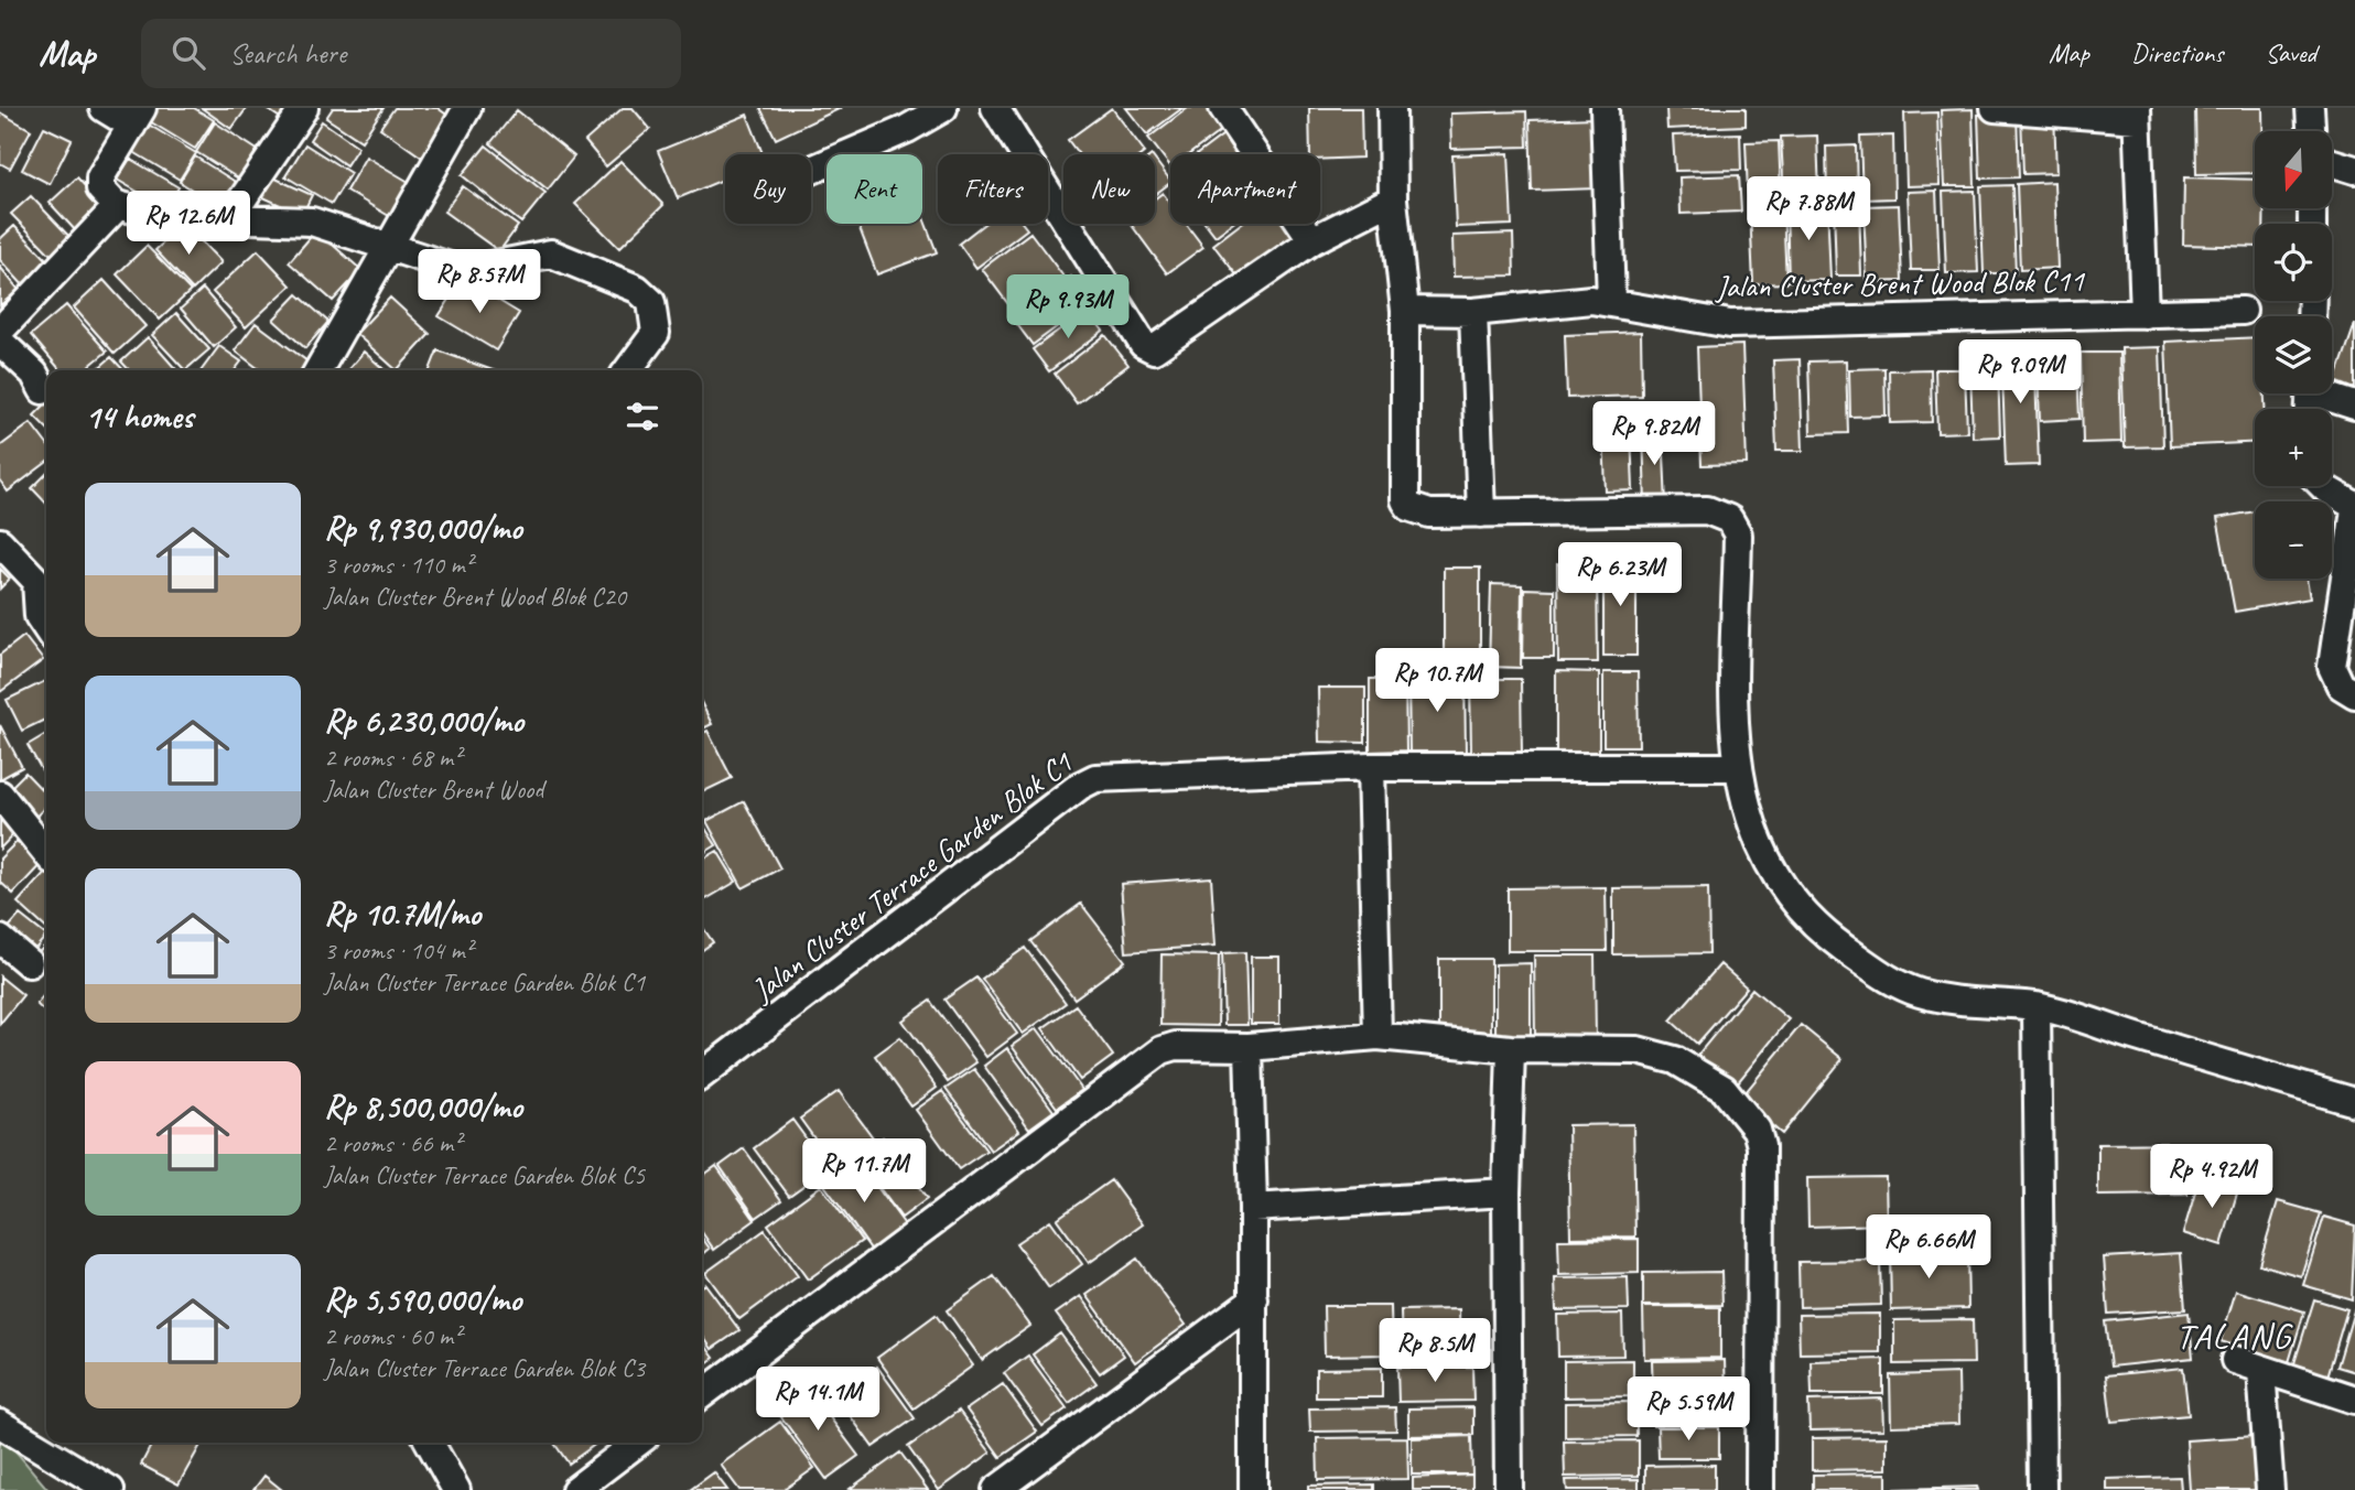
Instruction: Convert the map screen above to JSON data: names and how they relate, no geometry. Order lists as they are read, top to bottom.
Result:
{
  "streets": {
    "street": ["Jalan Cluster Brent Wood Blok C11", "Jalan Cluster Terrace Garden Blok C1"]
  },
  "districts": ["TALANG"],
  "north": "bottom",
  "page": {
    "header": "Map",
    "search": "Search here",
    "nav": ["Map", "Directions", "Saved"],
    "map_buttons": ["+", "−"],
    "chip": [
      "Buy",
      "Rent",
      "Filters",
      "New",
      "Apartment"
    ],
    "price": [
      "Rp 7.88M",
      "Rp 12.6M",
      "Rp 8.57M",
      "Rp 9.93M",
      "Rp 9.09M",
      "Rp 9.82M",
      "Rp 6.23M",
      "Rp 10.7M",
      "Rp 11.7M",
      "Rp 4.92M",
      "Rp 6.66M",
      "Rp 8.5M",
      "Rp 14.1M",
      "Rp 5.59M"
    ],
    "heading": "14 homes",
    "list": [
      {
        "name": "Rp 9,930,000/mo",
        "note": "3 rooms · 110 m² · Jalan Cluster Brent Wood Blok C20"
      },
      {
        "name": "Rp 6,230,000/mo",
        "note": "2 rooms · 68 m² · Jalan Cluster Brent Wood"
      },
      {
        "name": "Rp 10.7M/mo",
        "note": "3 rooms · 104 m² · Jalan Cluster Terrace Garden Blok C1"
      },
      {
        "name": "Rp 8,500,000/mo",
        "note": "2 rooms · 66 m² · Jalan Cluster Terrace Garden Blok C5"
      },
      {
        "name": "Rp 5,590,000/mo",
        "note": "2 rooms · 60 m² · Jalan Cluster Terrace Garden Blok C3"
      }
    ]
  }
}
